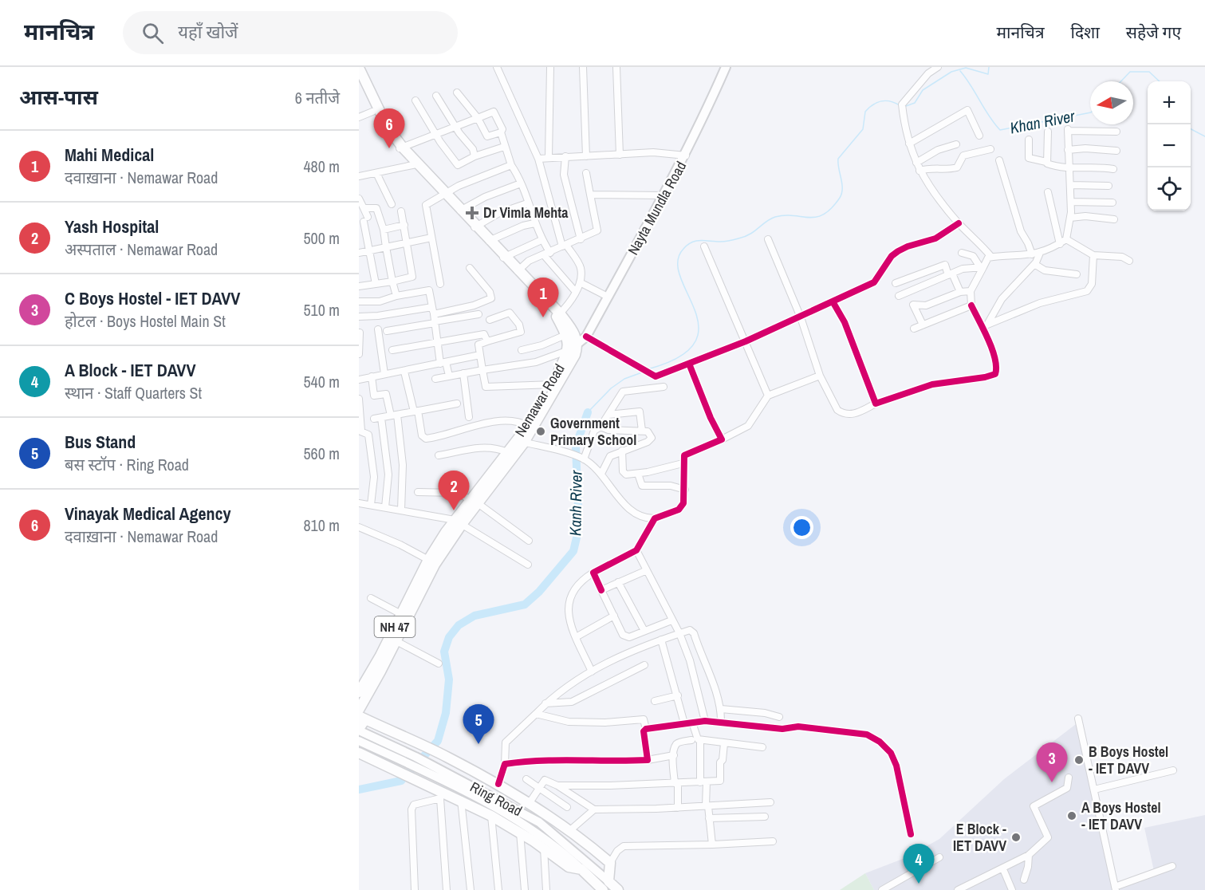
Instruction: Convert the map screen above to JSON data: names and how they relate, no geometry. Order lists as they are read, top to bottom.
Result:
{
  "streets": {
    "highway": ["Nemawar Road", "NH 47", "Ring Road"],
    "main road": ["Nayta Mundla Road"]
  },
  "crossings": [
    ["Nayta Mundla Road", "Nemawar Road"]
  ],
  "water": ["Khan River", "Kanh River"],
  "places": {
    "health": ["Dr Vimla Mehta"],
    "other": [
      "Government Primary School",
      "B Boys Hostel - IET DAVV",
      "A Boys Hostel - IET DAVV",
      "E Block - IET DAVV"
    ]
  },
  "north": "left",
  "page": {
    "header": "मानचित्र",
    "search": "यहाँ खोजें",
    "nav": ["मानचित्र", "दिशा", "सहेजे गए"],
    "heading": ["आस-पास", "6 नतीजे"],
    "map_buttons": ["+", "−"],
    "pins": [
      "6",
      "1",
      "2",
      "5",
      "3",
      "4"
    ],
    "list": [
      {
        "mark": "1",
        "name": "Mahi Medical",
        "note": "दवाख़ाना · Nemawar Road",
        "value": "480 m"
      },
      {
        "mark": "2",
        "name": "Yash Hospital",
        "note": "अस्पताल · Nemawar Road",
        "value": "500 m"
      },
      {
        "mark": "3",
        "name": "C Boys Hostel - IET DAVV",
        "note": "होटल · Boys Hostel Main St",
        "value": "510 m"
      },
      {
        "mark": "4",
        "name": "A Block - IET DAVV",
        "note": "स्थान · Staff Quarters St",
        "value": "540 m"
      },
      {
        "mark": "5",
        "name": "Bus Stand",
        "note": "बस स्टॉप · Ring Road",
        "value": "560 m"
      },
      {
        "mark": "6",
        "name": "Vinayak Medical Agency",
        "note": "दवाख़ाना · Nemawar Road",
        "value": "810 m"
      }
    ]
  }
}
